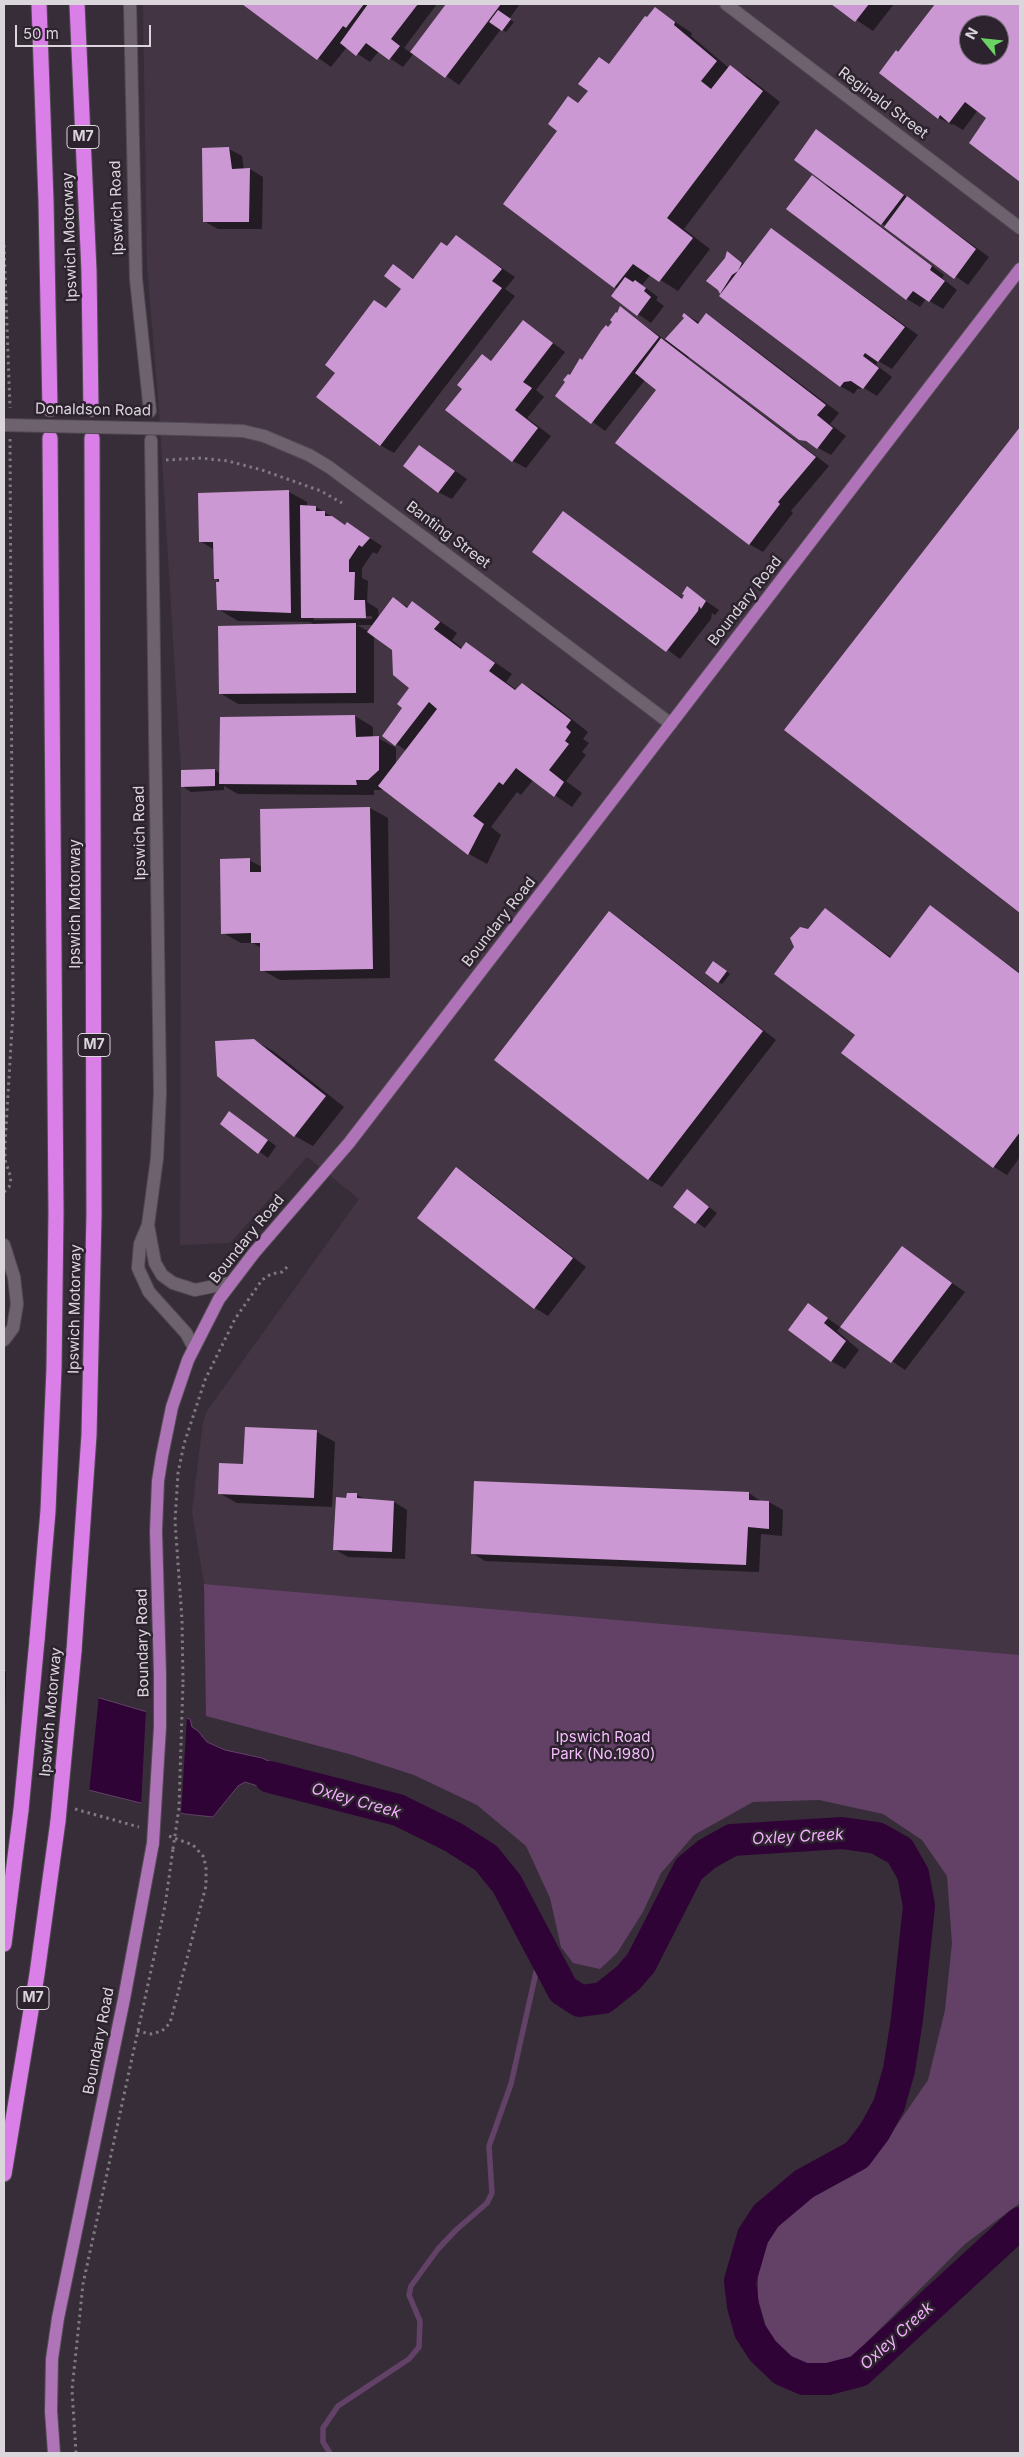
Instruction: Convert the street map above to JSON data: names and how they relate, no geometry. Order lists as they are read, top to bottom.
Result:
{
  "streets": {
    "highway": ["M7", "Ipswich Motorway"],
    "main road": ["Boundary Road"],
    "street": [
      "Reginald Street",
      "Ipswich Road",
      "Donaldson Road",
      "Banting Street"
    ]
  },
  "crossings": [
    ["Ipswich Road", "Boundary Road"],
    ["Donaldson Road", "Banting Street"],
    ["Banting Street", "Boundary Road"]
  ],
  "water": ["Oxley Creek"],
  "parks": ["Ipswich Road Park (No.1980)"],
  "scale_bar": "50 m",
  "north": "top left"
}
